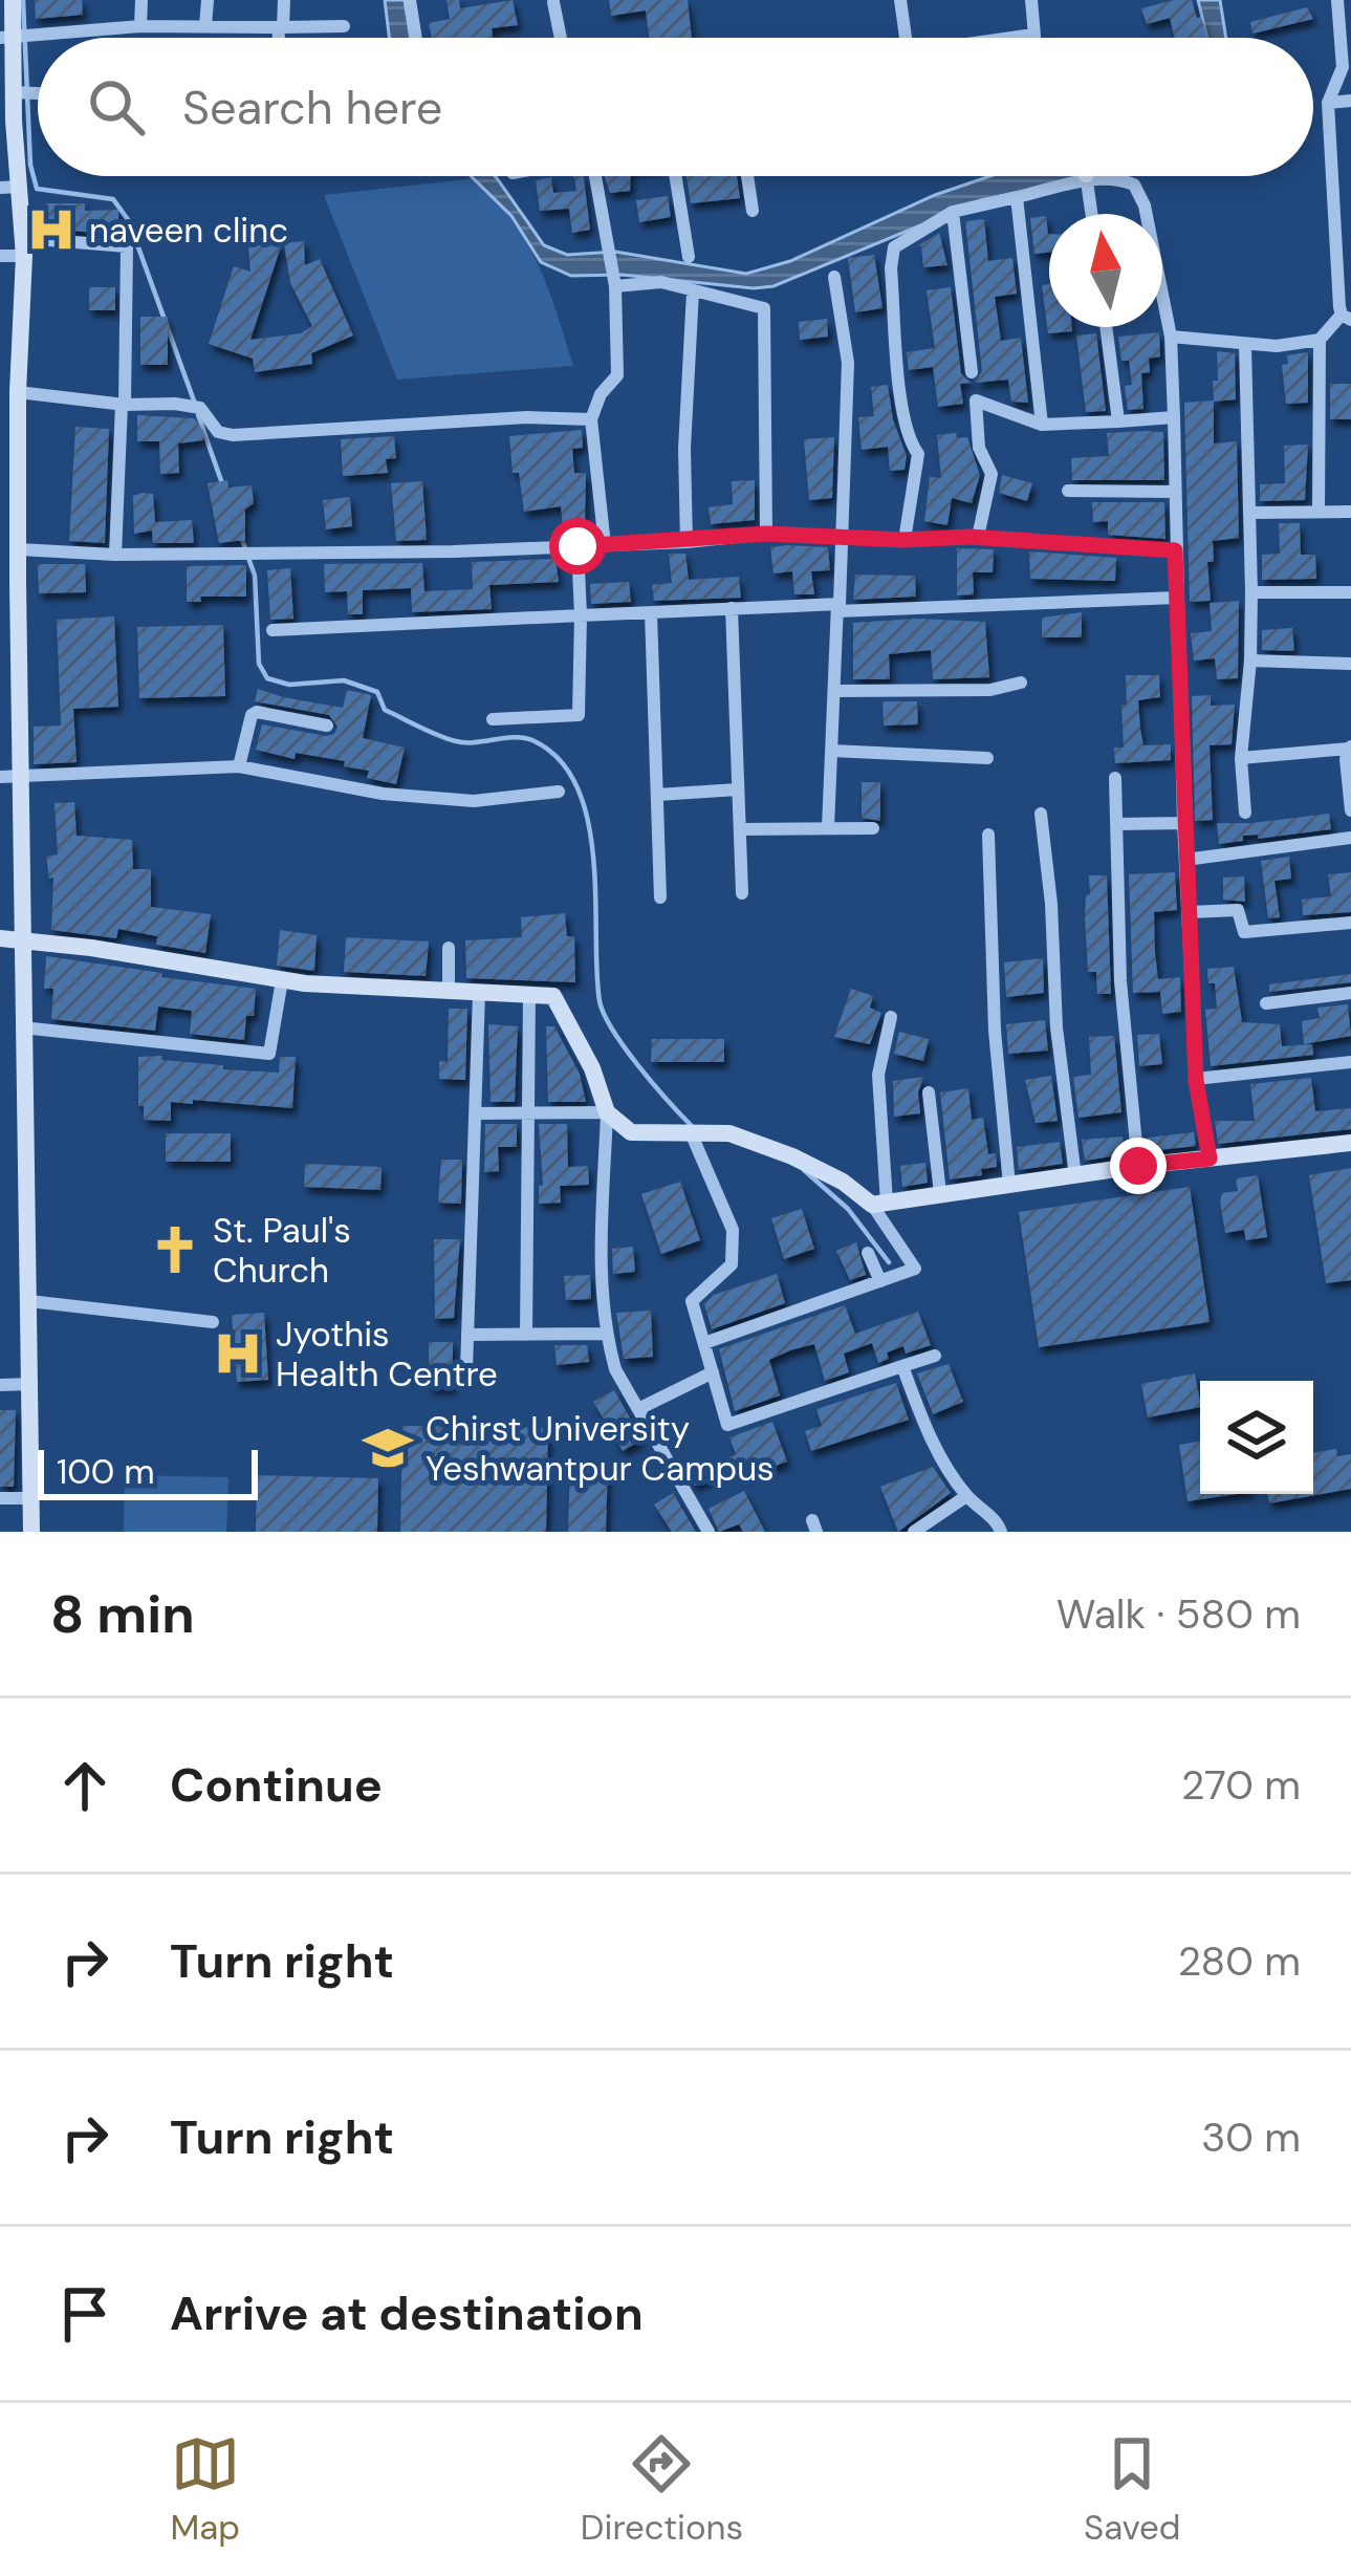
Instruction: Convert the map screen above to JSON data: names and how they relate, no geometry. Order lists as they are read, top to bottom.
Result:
{
  "places": {
    "hospital": ["naveen clinc", "Jyothis Health Centre"],
    "church": ["St. Paul's Church"],
    "school or university": ["Chirst University Yeshwantpur Campus"]
  },
  "scale_bar": "100 m",
  "north": "top",
  "page": {
    "search": "Search here",
    "scale": "100 m",
    "heading": ["8 min", "Walk · 580 m"],
    "list": [
      ["Continue", "270 m"],
      ["Turn right", "280 m"],
      ["Turn right", "30 m"],
      "Arrive at destination"
    ],
    "nav": ["Map", "Directions", "Saved"]
  }
}
